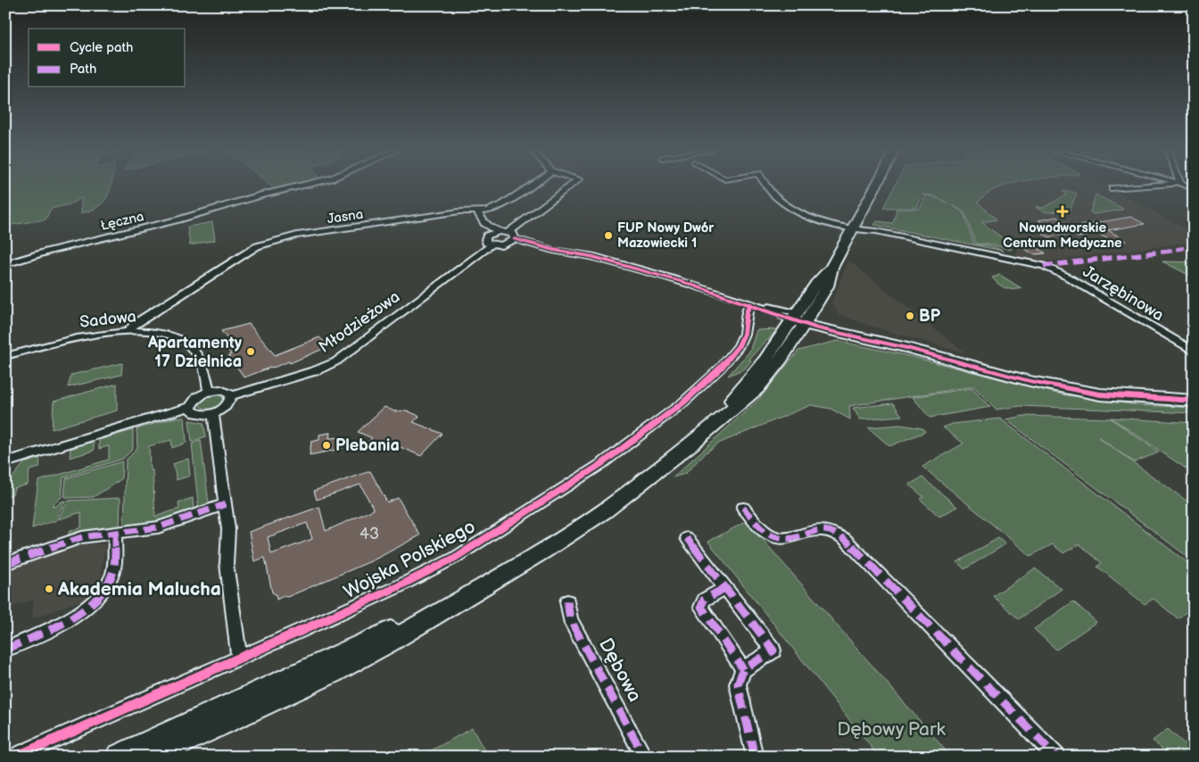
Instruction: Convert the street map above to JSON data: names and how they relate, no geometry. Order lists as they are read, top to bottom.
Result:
{
  "streets": {
    "street": [
      "Jasna",
      "Łęczna",
      "Jarzębinowa",
      "Sadowa",
      "Młodzieżowa",
      "Wojska Polskiego",
      "Dębowa"
    ]
  },
  "crossings": [
    ["Jasna", "Sadowa"]
  ],
  "parks": ["Dębowy Park"],
  "places": {
    "health": ["Nowodworskie Centrum Medyczne"],
    "other": [
      "FUP Nowy Dwór Mazowiecki 1",
      "BP",
      "Apartamenty 17 Dzielnica",
      "Plebania",
      "Akademia Malucha"
    ]
  },
  "house_numbers": ["43"],
  "legend": ["Cycle path", "Path"]
}
